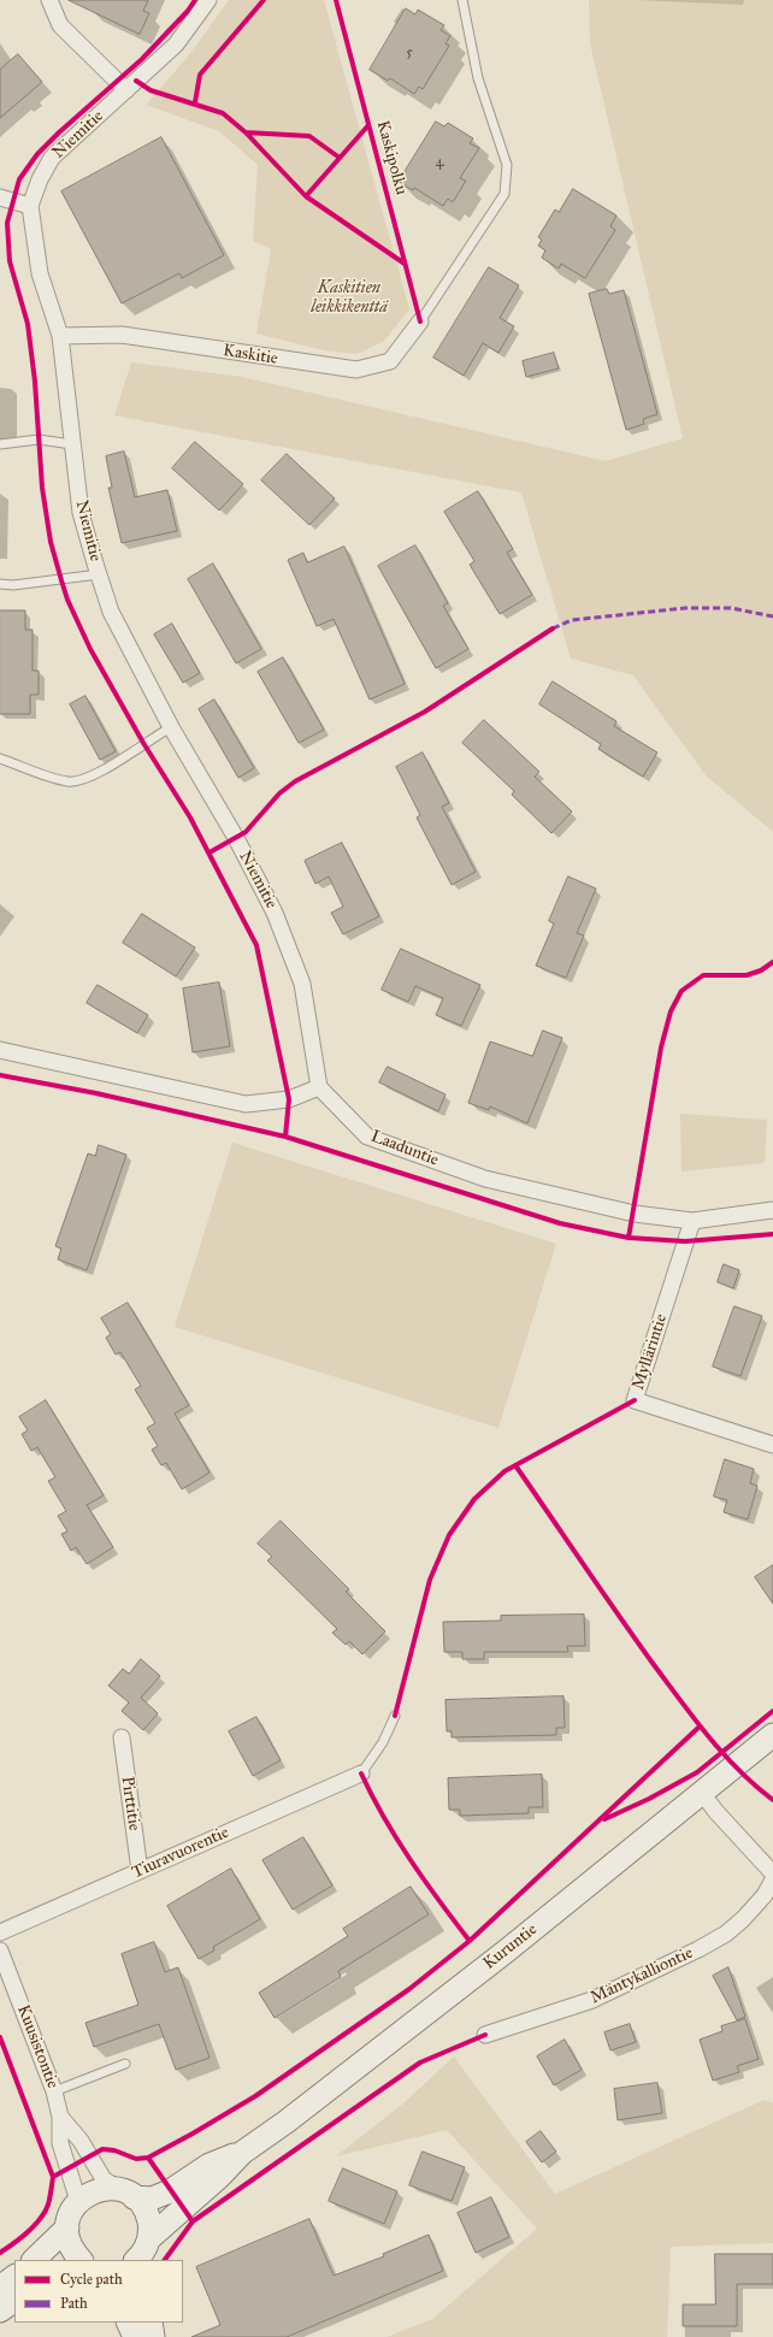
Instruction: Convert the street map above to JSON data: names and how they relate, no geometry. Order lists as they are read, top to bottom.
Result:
{
  "streets": {
    "main road": ["Kuruntie"],
    "street": [
      "Niemitie",
      "Kaskitie",
      "Laaduntie",
      "Myllärintie",
      "Pirttitie",
      "Tiuravuorentie",
      "Mäntykalliontie",
      "Kuusistontie"
    ],
    "cycle path": ["Kaskipolku"]
  },
  "crossings": [
    ["Niemitie", "Kaskitie"],
    ["Niemitie", "Laaduntie"],
    ["Laaduntie", "Myllärintie"],
    ["Pirttitie", "Tiuravuorentie"],
    ["Kuruntie", "Kuusistontie"]
  ],
  "parks": ["Kaskitien leikkikenttä"],
  "house_numbers": ["5", "4"],
  "legend": ["Cycle path", "Path"]
}
